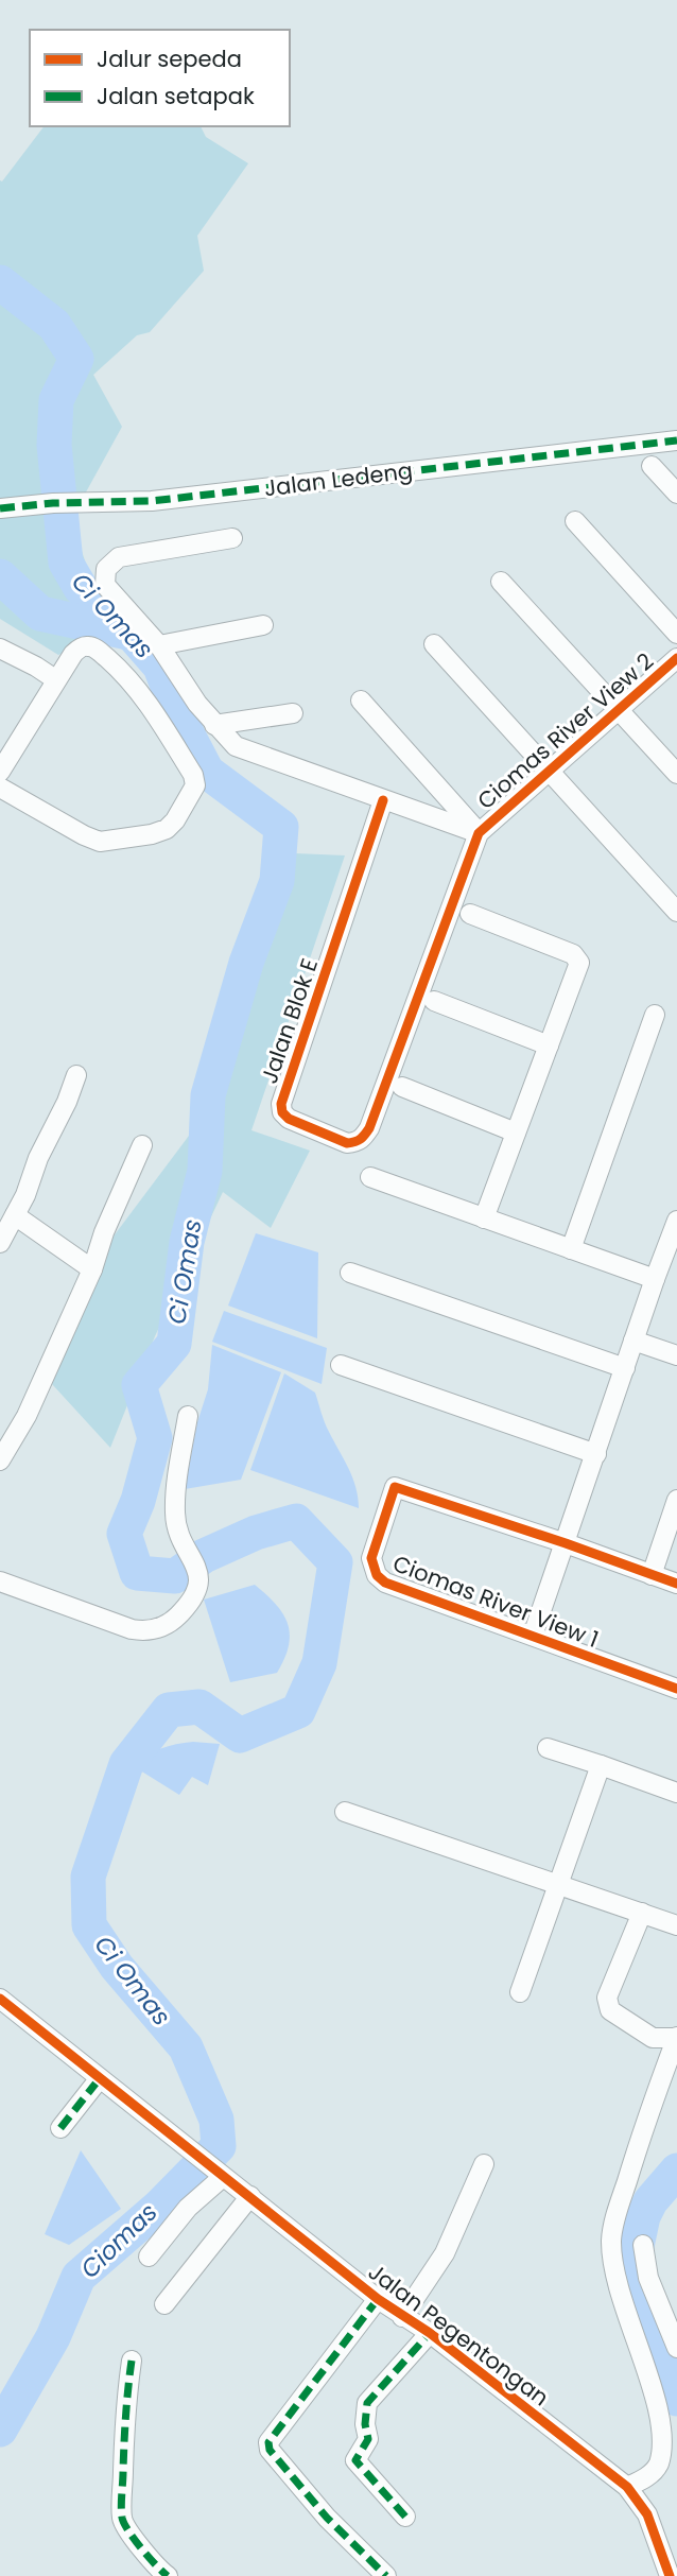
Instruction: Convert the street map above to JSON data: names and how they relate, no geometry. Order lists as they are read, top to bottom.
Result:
{
  "streets": {
    "street": [
      "Jalan Ledeng",
      "Ciomas River View 2",
      "Jalan Blok E",
      "Ciomas River View 1",
      "Jalan Pegentongan"
    ]
  },
  "crossings": [
    ["Ciomas River View 2", "Jalan Blok E"]
  ],
  "water": ["Ci Omas", "Ciomas"],
  "legend": ["Jalur sepeda", "Jalan setapak"]
}
